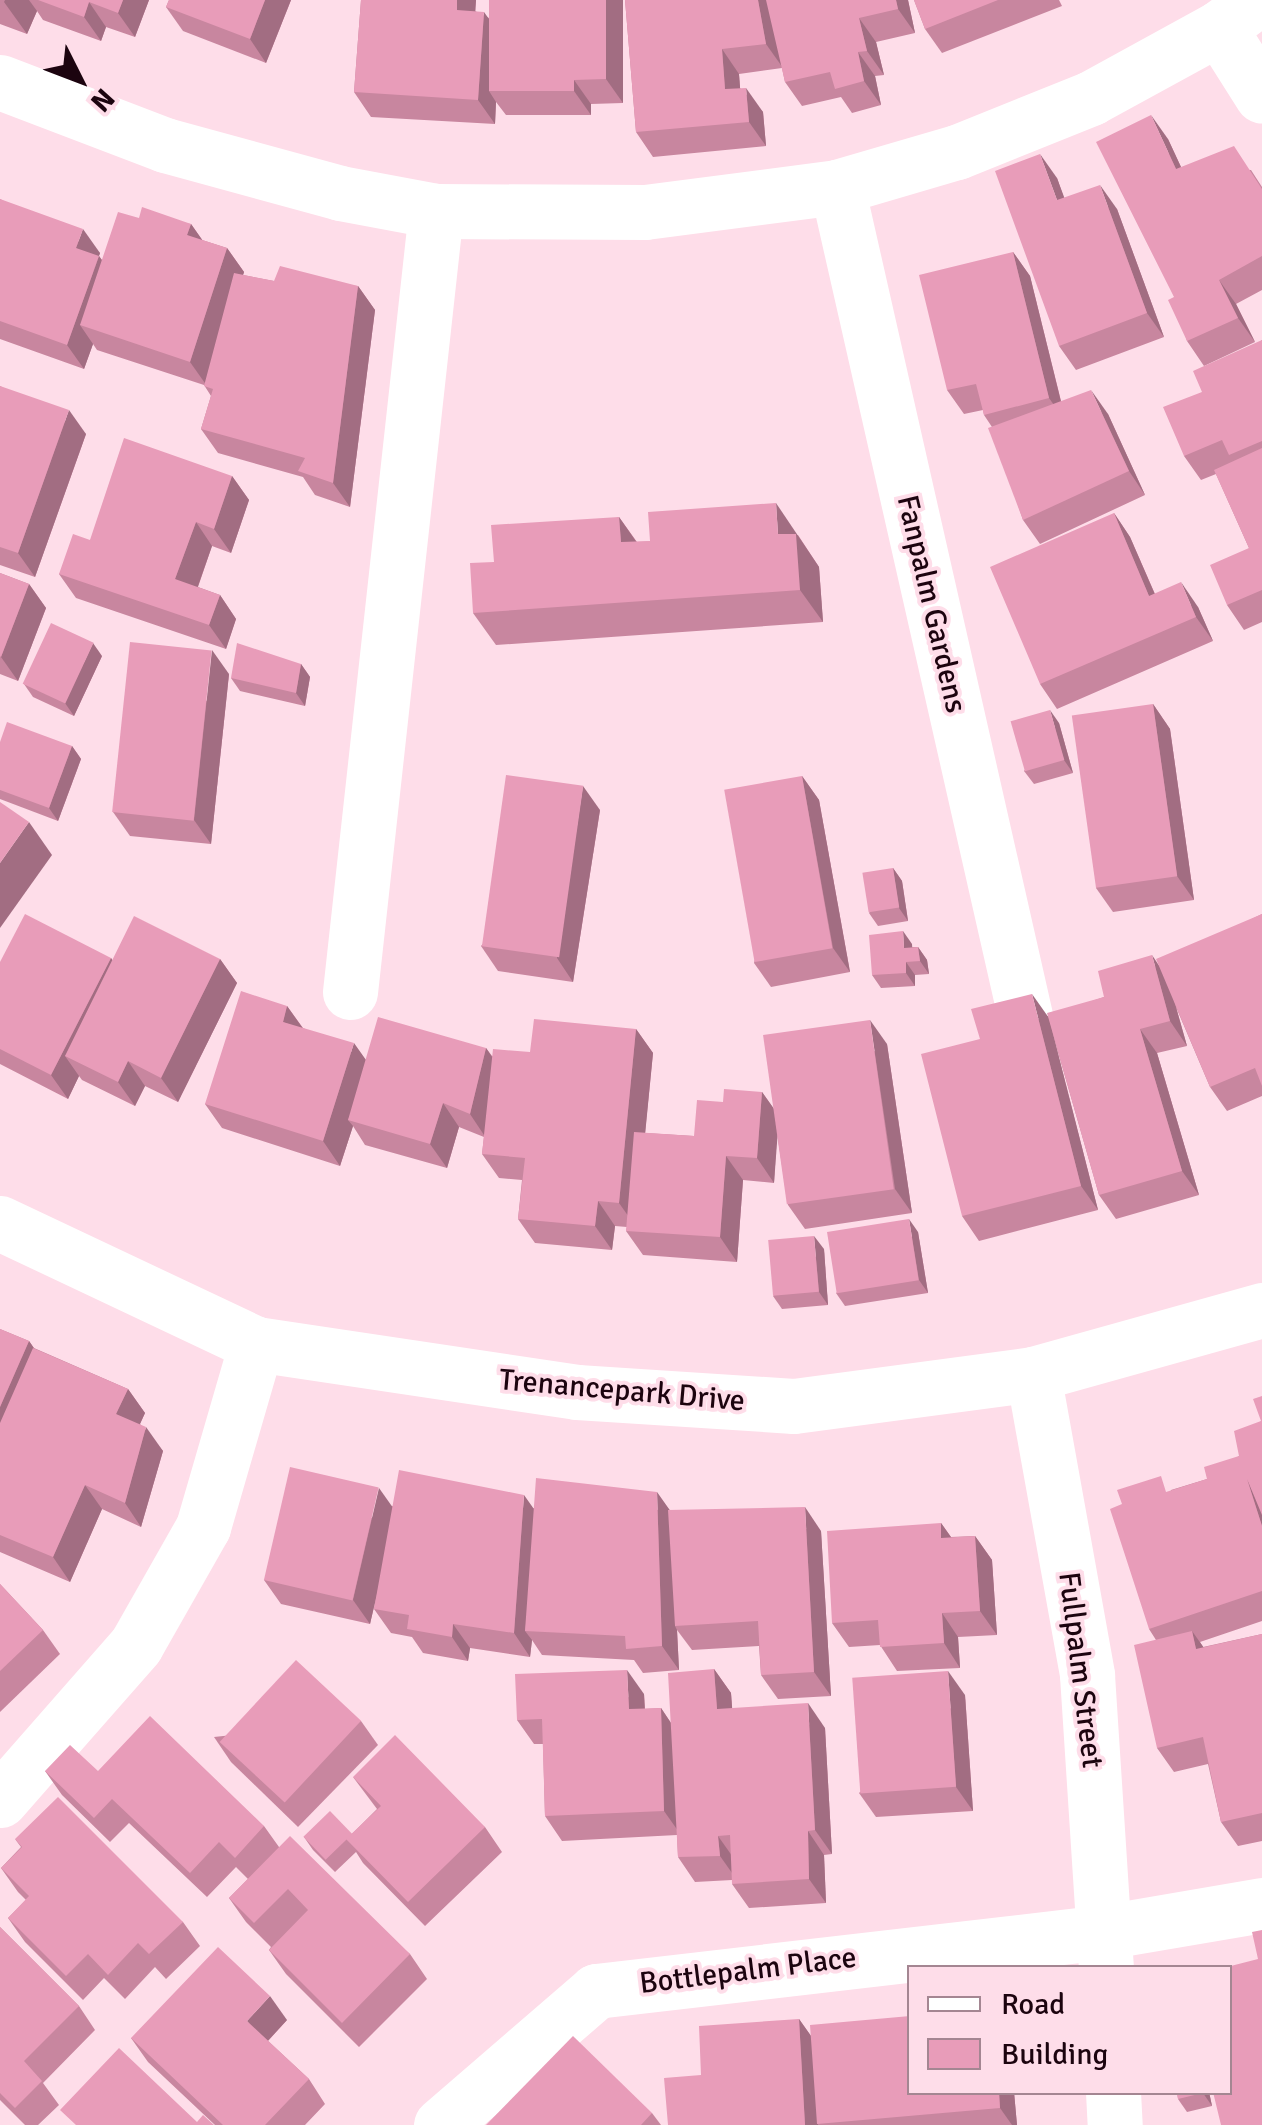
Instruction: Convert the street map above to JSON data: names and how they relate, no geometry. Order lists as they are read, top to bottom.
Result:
{
  "streets": {
    "street": [
      "Fanpalm Gardens",
      "Trenancepark Drive",
      "Fullpalm Street",
      "Bottlepalm Place"
    ]
  },
  "crossings": [
    ["Trenancepark Drive", "Fullpalm Street"],
    ["Fullpalm Street", "Bottlepalm Place"]
  ],
  "legend": ["Road", "Building"],
  "north": "bottom right"
}
